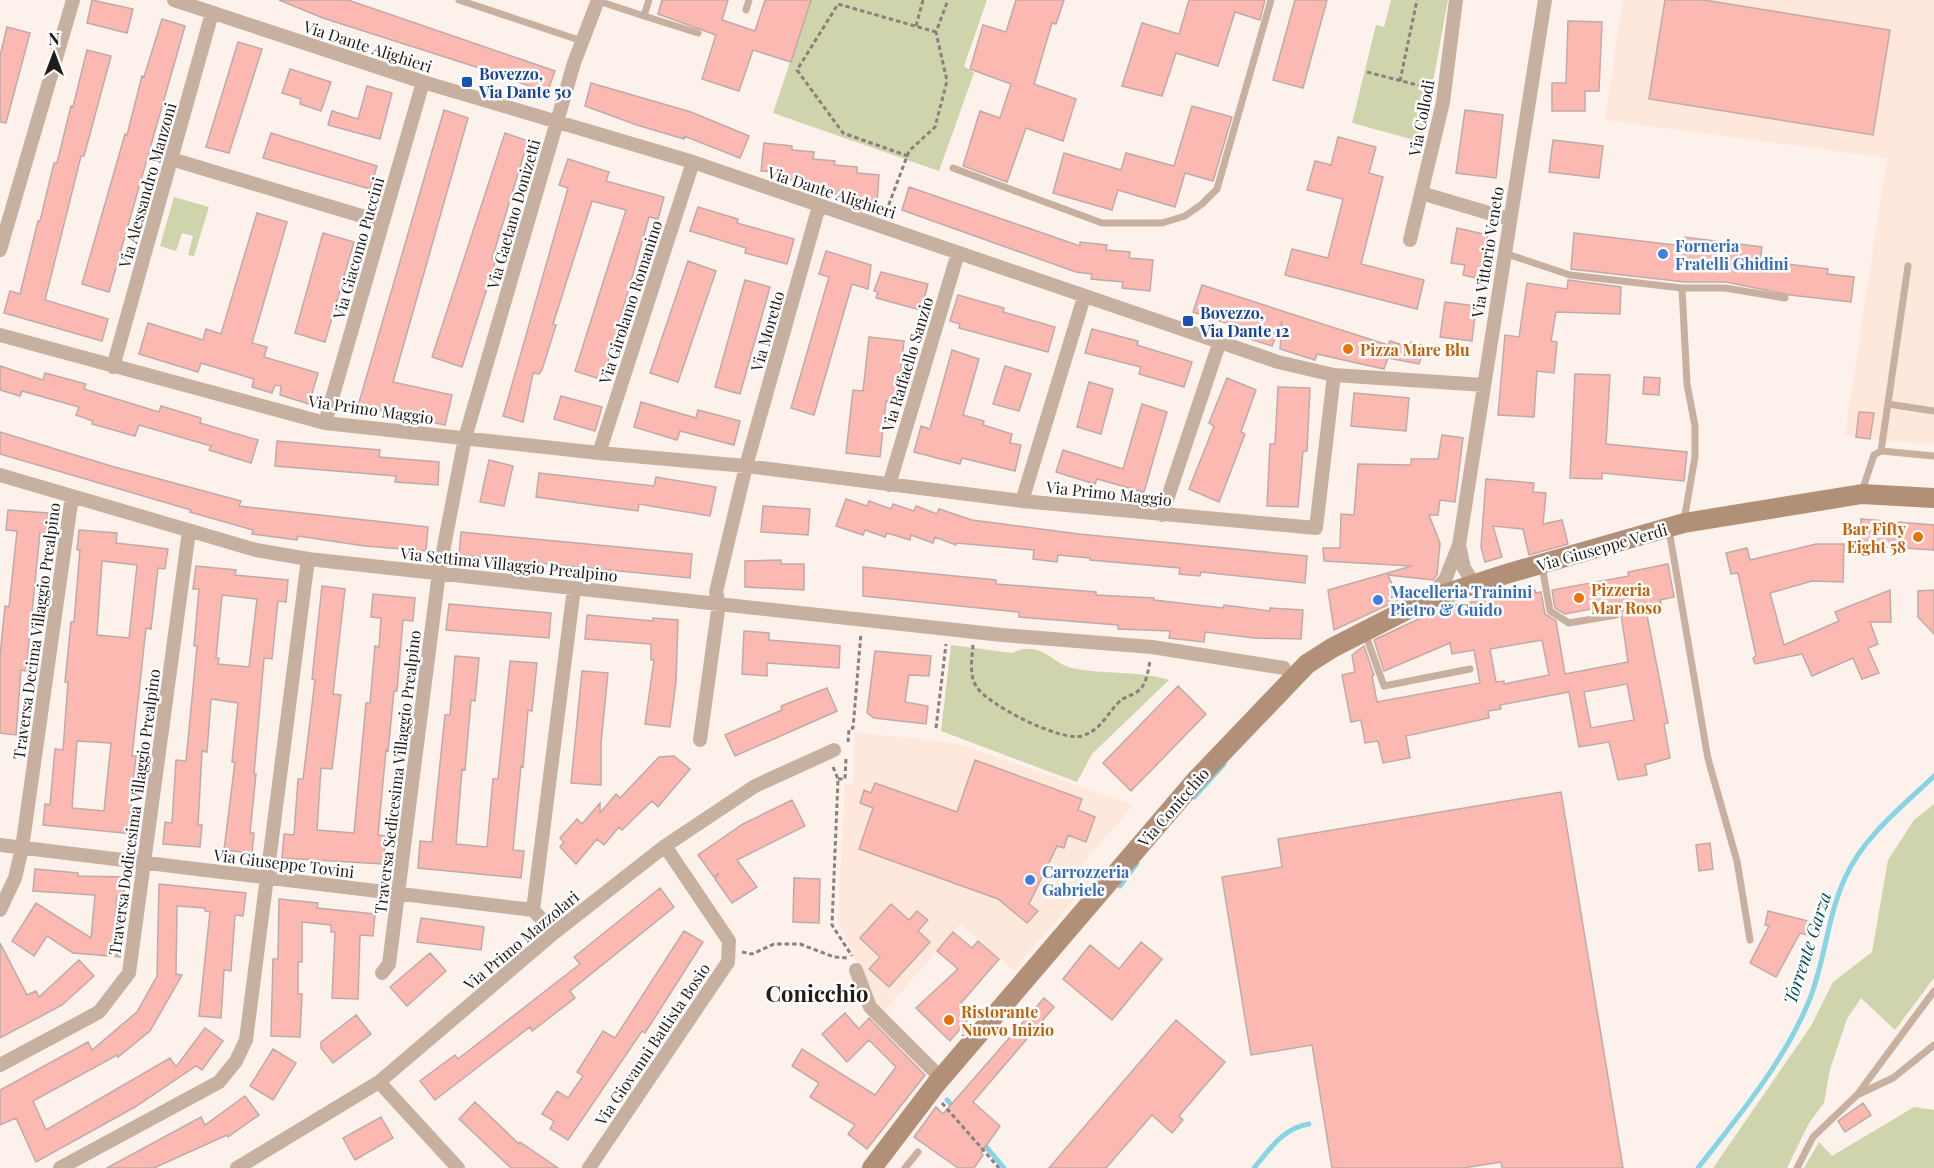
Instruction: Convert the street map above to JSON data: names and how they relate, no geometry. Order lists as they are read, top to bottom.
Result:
{
  "streets": {
    "main road": ["Via Giuseppe Verdi", "Via Conicchio"],
    "street": [
      "Via Dante Alighieri",
      "Via Collodi",
      "Via Alessandro Manzoni",
      "Via Gaetano Donizetti",
      "Via Giacomo Puccini",
      "Via Vittorio Veneto",
      "Via Girolamo Romanino",
      "Via Moretto",
      "Via Raffaello Sanzio",
      "Via Primo Maggio",
      "Via Settima Villaggio Prealpino",
      "Traversa Decima Villaggio Prealpino",
      "Traversa Sedicesima Villaggio Prealpino",
      "Traversa Dodicesima Villaggio Prealpino",
      "Via Giuseppe Tovini",
      "Via Primo Mazzolari",
      "Via Giovanni Battista Bosio"
    ]
  },
  "crossings": [
    ["Via Dante Alighieri", "Via Alessandro Manzoni"],
    ["Via Dante Alighieri", "Via Gaetano Donizetti"],
    ["Via Dante Alighieri", "Via Giacomo Puccini"],
    ["Via Dante Alighieri", "Via Vittorio Veneto"],
    ["Via Dante Alighieri", "Via Girolamo Romanino"],
    ["Via Dante Alighieri", "Via Moretto"],
    ["Via Dante Alighieri", "Via Raffaello Sanzio"],
    ["Via Dante Alighieri", "Via Primo Maggio"],
    ["Via Alessandro Manzoni", "Via Primo Maggio"],
    ["Via Gaetano Donizetti", "Via Primo Maggio"],
    ["Via Gaetano Donizetti", "Via Settima Villaggio Prealpino"],
    ["Via Gaetano Donizetti", "Traversa Sedicesima Villaggio Prealpino"],
    ["Via Giacomo Puccini", "Via Primo Maggio"],
    ["Via Vittorio Veneto", "Via Giuseppe Verdi"],
    ["Via Girolamo Romanino", "Via Primo Maggio"],
    ["Via Moretto", "Via Primo Maggio"],
    ["Via Raffaello Sanzio", "Via Primo Maggio"],
    ["Via Giuseppe Verdi", "Via Conicchio"],
    ["Via Settima Villaggio Prealpino", "Traversa Decima Villaggio Prealpino"],
    ["Via Settima Villaggio Prealpino", "Traversa Sedicesima Villaggio Prealpino"],
    ["Via Settima Villaggio Prealpino", "Traversa Dodicesima Villaggio Prealpino"],
    ["Traversa Decima Villaggio Prealpino", "Via Giuseppe Tovini"],
    ["Traversa Sedicesima Villaggio Prealpino", "Via Giuseppe Tovini"],
    ["Traversa Dodicesima Villaggio Prealpino", "Via Giuseppe Tovini"]
  ],
  "districts": ["Conicchio"],
  "water": ["Torrente Garza"],
  "places": {
    "transit": ["Bovezzo, Via Dante 50", "Bovezzo, Via Dante 12"],
    "other": [
      "Forneria Fratelli Ghidini",
      "Pizza Mare Blu",
      "Bar Fifty Eight 58",
      "Pizzeria Mar Roso",
      "Macelleria Trainini Pietro & Guido",
      "Carrozzeria Gabriele",
      "Ristorante Nuovo Inizio"
    ]
  },
  "north": "top"
}
